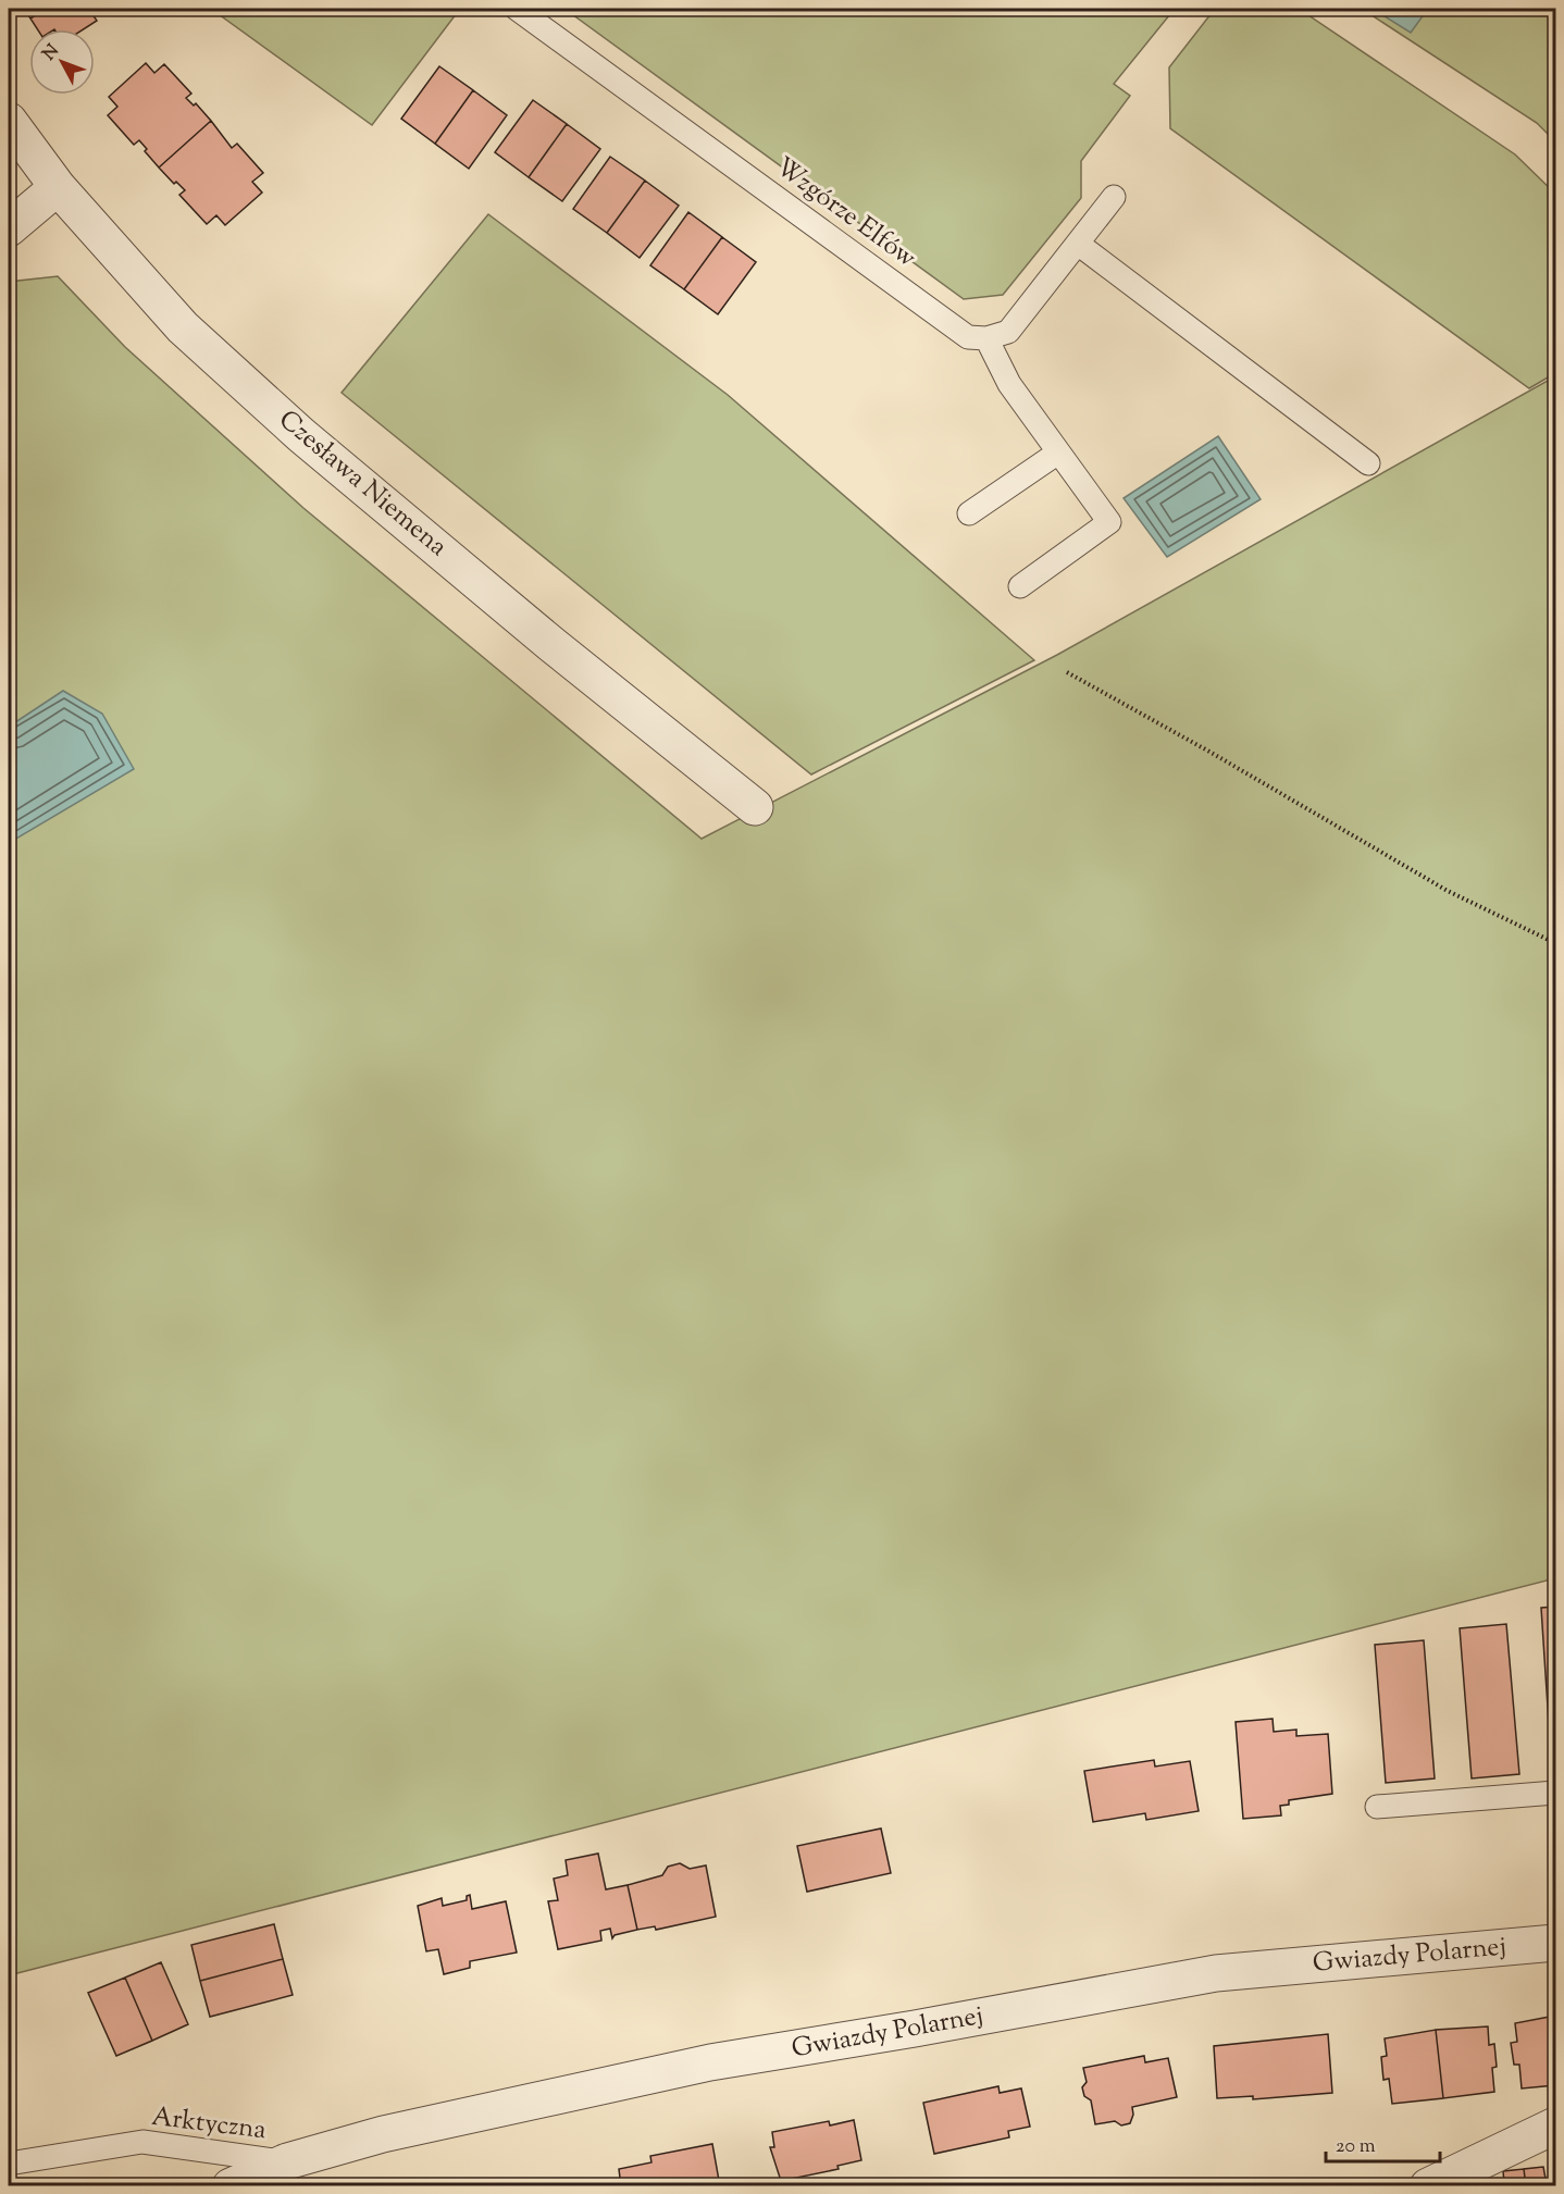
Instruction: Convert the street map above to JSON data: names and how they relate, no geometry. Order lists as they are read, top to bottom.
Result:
{
  "streets": {
    "street": ["Czesława Niemena", "Gwiazdy Polarnej"],
    "lane": ["Wzgórze Elfów", "Arktyczna"]
  },
  "crossings": [
    ["Gwiazdy Polarnej", "Arktyczna"]
  ],
  "scale_bar": "20 m",
  "north": "top left"
}
